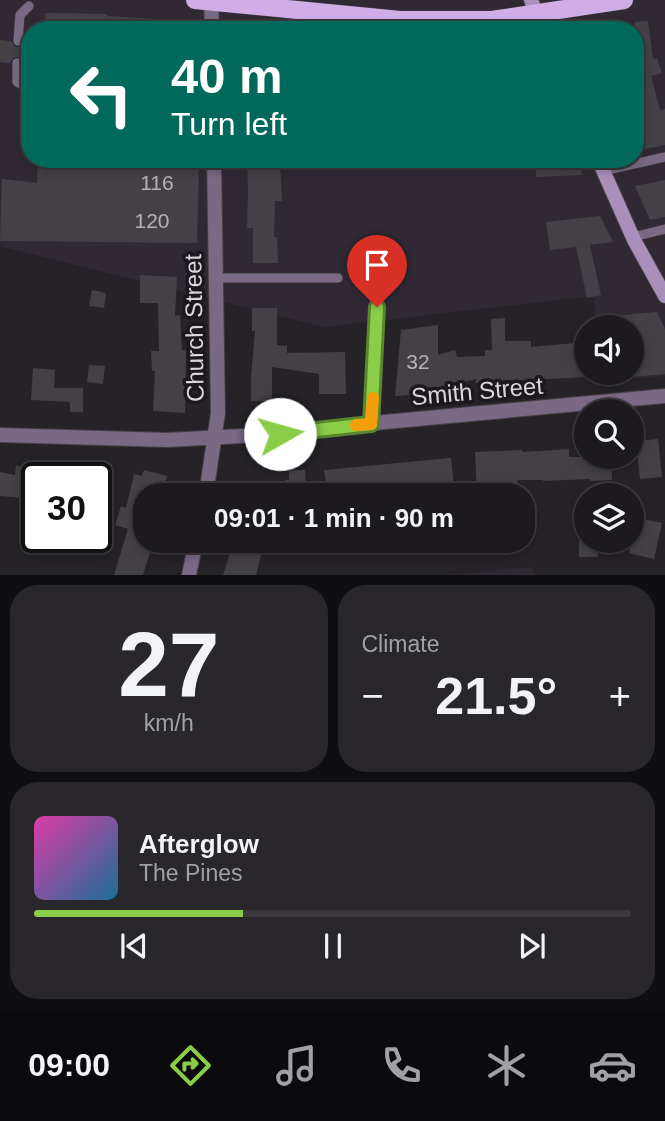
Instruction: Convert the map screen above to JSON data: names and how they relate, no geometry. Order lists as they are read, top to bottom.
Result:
{
  "streets": {
    "street": ["Church Street", "Smith Street"]
  },
  "crossings": [
    ["Church Street", "Smith Street"]
  ],
  "house_numbers": ["116", "120", "32"],
  "page": {
    "turn": ["40 m", "Turn left"],
    "limit": "30",
    "trip": "09:01 · 1 min · 90 m",
    "tile": [
      ["27", "km/h"],
      "Climate"
    ],
    "heat": ["−", "21.5°", "+"],
    "song": ["Afterglow", "The Pines"],
    "tabs": "09:00"
  }
}
